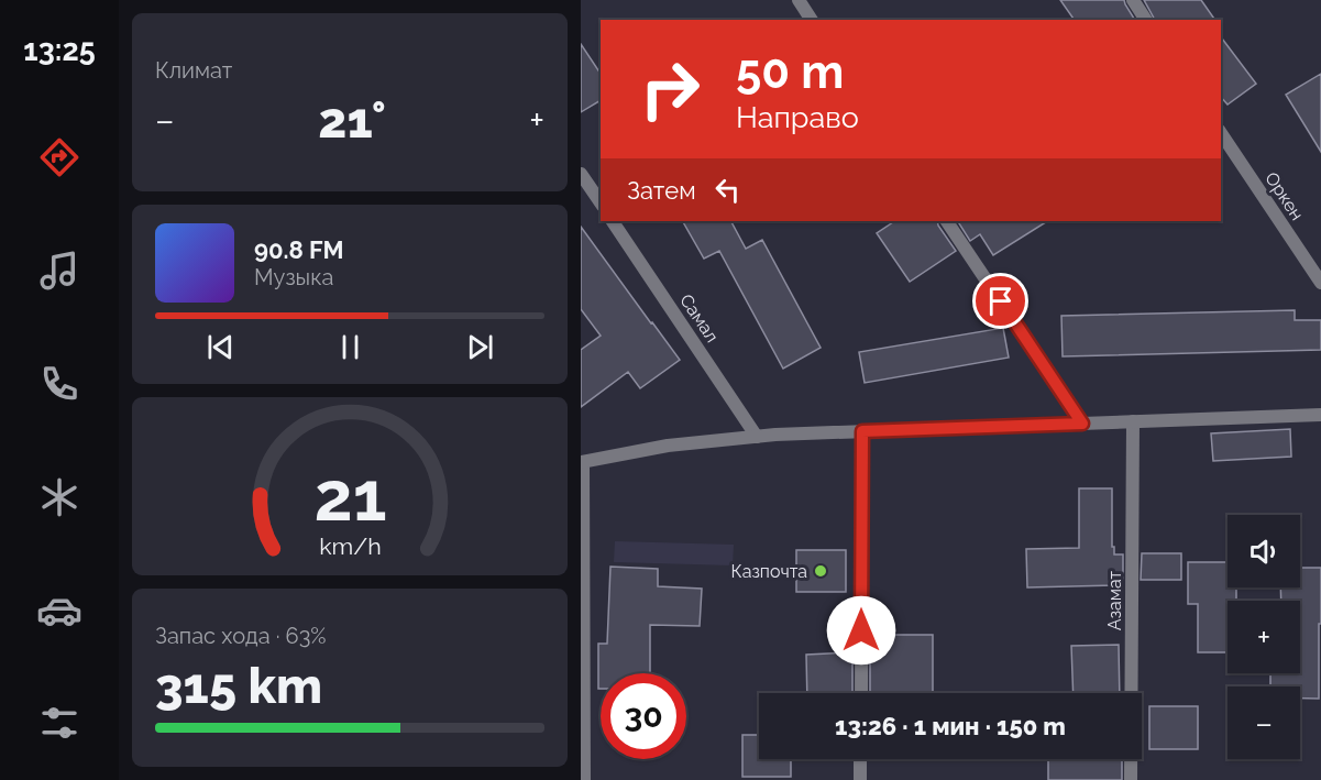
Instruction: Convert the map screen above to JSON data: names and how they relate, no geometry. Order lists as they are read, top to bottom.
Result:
{
  "streets": {
    "street": ["Оркен", "Самал", "Азамат"]
  },
  "places": ["Казпочта"],
  "page": {
    "tabs": "13:25",
    "tile": [
      "Климат",
      ["Запас хода · 63%", "315 km"]
    ],
    "turn": ["50 m", "Направо"],
    "heat": ["−", "21°", "+"],
    "then": "Затем",
    "song": ["90.8 FM", "Музыка"],
    "map_buttons": ["+", "−"],
    "limit": "30",
    "trip": "13:26 · 1 мин · 150 m",
    "gauge": ["21", "km/h"]
  }
}
